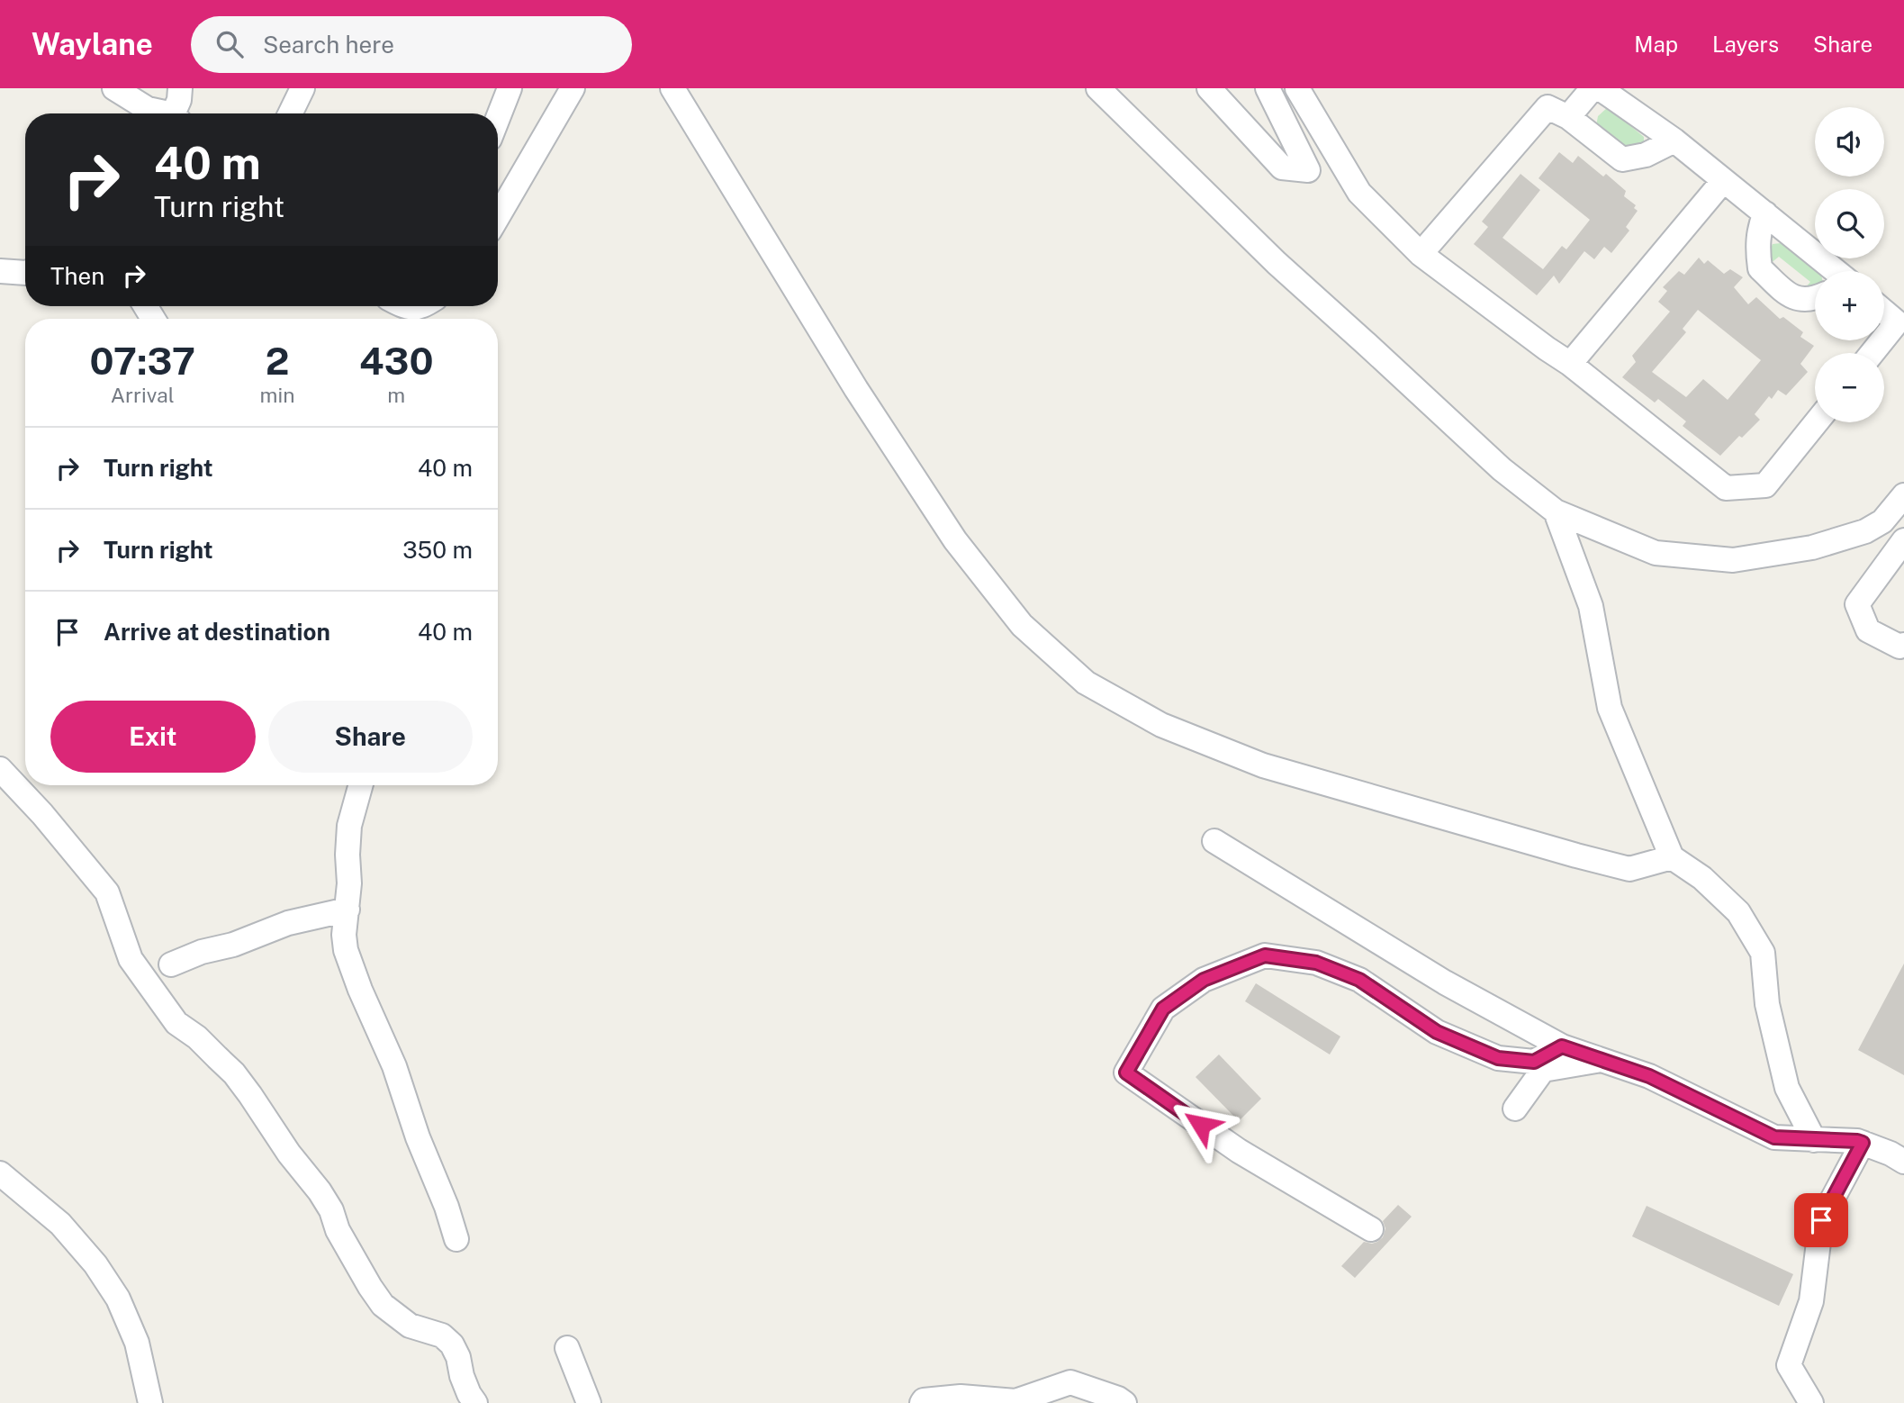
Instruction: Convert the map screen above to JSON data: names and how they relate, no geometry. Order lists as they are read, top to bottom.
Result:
{
  "page": {
    "header": "Waylane",
    "search": "Search here",
    "nav": ["Map", "Layers", "Share"],
    "map_buttons": ["+", "−"],
    "turn": ["40 m", "Turn right"],
    "then": "Then",
    "eta": [
      "07:37",
      "Arrival",
      "2",
      "min",
      "430",
      "m"
    ],
    "list": [
      {
        "name": "Turn right",
        "value": "40 m"
      },
      {
        "name": "Turn right",
        "value": "350 m"
      },
      {
        "name": "Arrive at destination",
        "value": "40 m"
      }
    ],
    "buttons": ["Exit", "Share"]
  }
}
